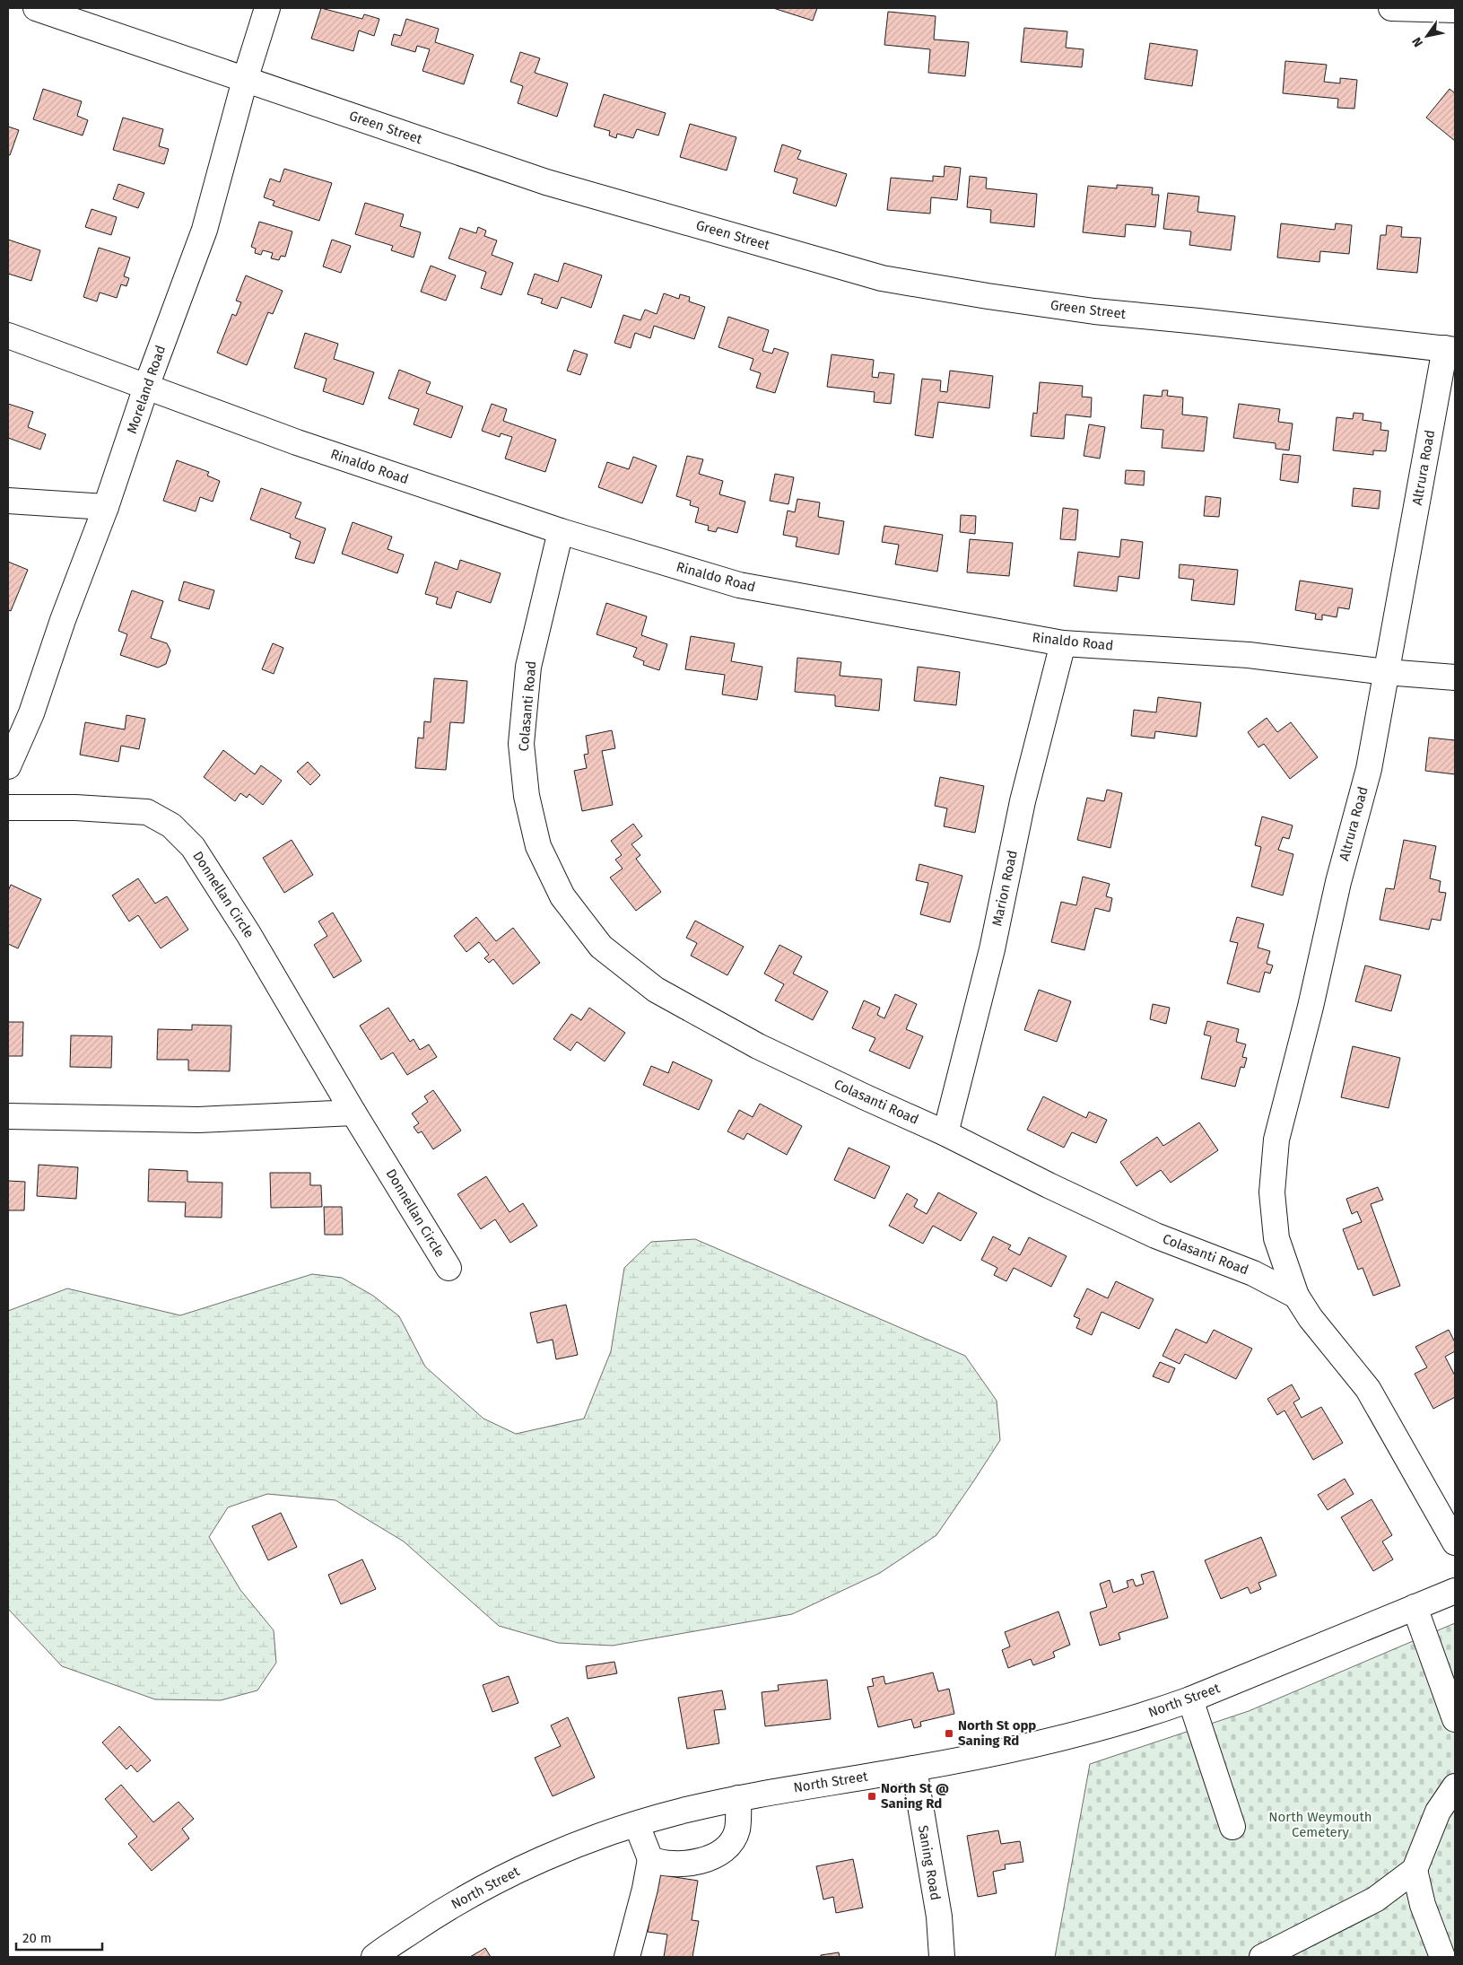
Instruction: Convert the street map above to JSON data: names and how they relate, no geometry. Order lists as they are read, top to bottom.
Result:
{
  "streets": {
    "street": [
      "Green Street",
      "Moreland Road",
      "Rinaldo Road",
      "Altrura Road",
      "Colasanti Road",
      "Marion Road",
      "Donnellan Circle",
      "North Street",
      "Saning Road"
    ]
  },
  "crossings": [
    ["Green Street", "Moreland Road"],
    ["Green Street", "Altrura Road"],
    ["Moreland Road", "Rinaldo Road"],
    ["Rinaldo Road", "Altrura Road"],
    ["Rinaldo Road", "Colasanti Road"],
    ["Rinaldo Road", "Marion Road"],
    ["Altrura Road", "Colasanti Road"],
    ["Colasanti Road", "Marion Road"],
    ["North Street", "Saning Road"]
  ],
  "parks": ["North Weymouth Cemetery"],
  "places": {
    "transit": ["North St opp Saning Rd", "North St @ Saning Rd"]
  },
  "scale_bar": "20 m",
  "north": "bottom left"
}
